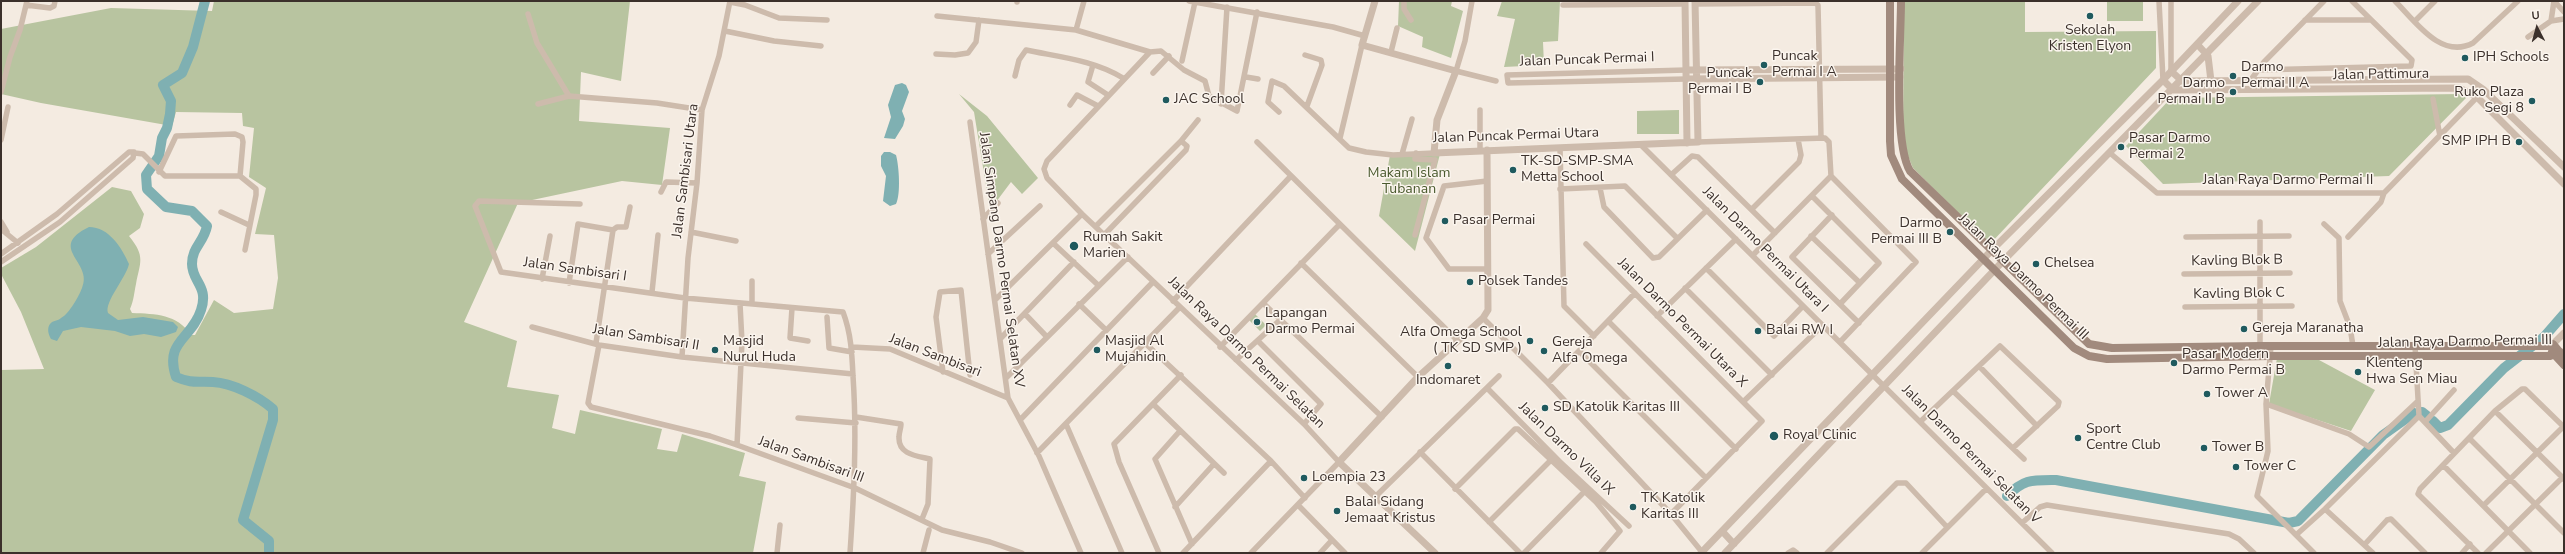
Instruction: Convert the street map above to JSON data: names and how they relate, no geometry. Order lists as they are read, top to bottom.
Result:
{
  "streets": {
    "main road": ["Jalan Raya Darmo Permai III"],
    "street": [
      "Jalan Puncak Permai I",
      "Jalan Pattimura",
      "Jalan Puncak Permai Utara",
      "Jalan Sambisari Utara",
      "Jalan Raya Darmo Permai II",
      "Jalan Darmo Permai Utara I",
      "Jalan Simpang Darmo Permai Selatan XV",
      "Kavling Blok B",
      "Jalan Sambisari I",
      "Kavling Blok C",
      "Jalan Darmo Permai Utara X",
      "Jalan Sambisari II",
      "Jalan Raya Darmo Permai Selatan",
      "Jalan Sambisari",
      "Jalan Darmo Villa IX",
      "Jalan Darmo Permai Selatan V",
      "Jalan Sambisari III"
    ]
  },
  "crossings": [
    ["Jalan Puncak Permai I", "Jalan Raya Darmo Permai III"],
    ["Jalan Pattimura", "Jalan Raya Darmo Permai II"],
    ["Jalan Puncak Permai Utara", "Jalan Darmo Permai Utara I"],
    ["Jalan Sambisari Utara", "Jalan Sambisari I"],
    ["Jalan Sambisari Utara", "Jalan Sambisari II"],
    ["Jalan Darmo Permai Utara I", "Jalan Darmo Permai Selatan V"],
    ["Jalan Simpang Darmo Permai Selatan XV", "Jalan Sambisari"],
    ["Jalan Sambisari I", "Jalan Sambisari"],
    ["Jalan Sambisari II", "Jalan Sambisari III"]
  ],
  "parks": ["Makam Islam Tubanan"],
  "places": [
    "Sekolah Kristen Elyon",
    "IPH Schools",
    "Puncak Permai I A",
    "Darmo Permai II A",
    "Puncak Permai I B",
    "Darmo Permai II B",
    "JAC School",
    "Ruko Plaza Segi 8",
    "SMP IPH B",
    "Pasar Darmo Permai 2",
    "TK-SD-SMP-SMA Metta School",
    "Pasar Permai",
    "Darmo Permai III B",
    "Rumah Sakit Marien",
    "Chelsea",
    "Polsek Tandes",
    "Lapangan Darmo Permai",
    "Gereja Maranatha",
    "Balai RW I",
    "Alfa Omega School ( TK SD SMP )",
    "Masjid Nurul Huda",
    "Masjid Al Mujahidin",
    "Gereja Alfa Omega",
    "Pasar Modern Darmo Permai B",
    "Indomaret",
    "Klenteng Hwa Sen Miau",
    "Tower A",
    "SD Katolik Karitas III",
    "Royal Clinic",
    "Sport Centre Club",
    "Tower B",
    "Tower C",
    "Loempia 23",
    "TK Katolik Karitas III",
    "Balai Sidang Jemaat Kristus"
  ],
  "north": "top"
}
